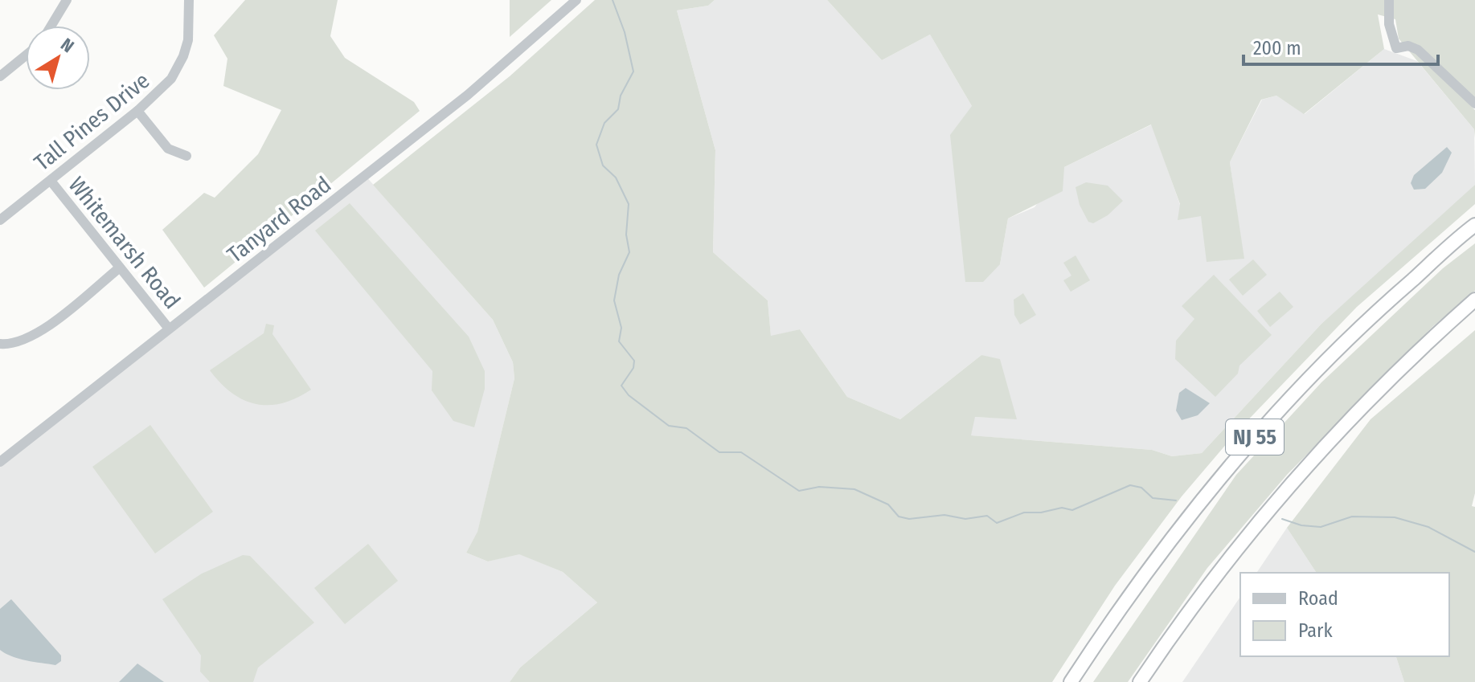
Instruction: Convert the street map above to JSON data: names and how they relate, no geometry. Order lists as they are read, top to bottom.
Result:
{
  "streets": {
    "highway": ["NJ 55"],
    "street": ["Tall Pines Drive", "Tanyard Road", "Whitemarsh Road"]
  },
  "crossings": [
    ["Tall Pines Drive", "Whitemarsh Road"],
    ["Tanyard Road", "Whitemarsh Road"]
  ],
  "legend": ["Road", "Park"],
  "scale_bar": "200 m",
  "north": "top right"
}
